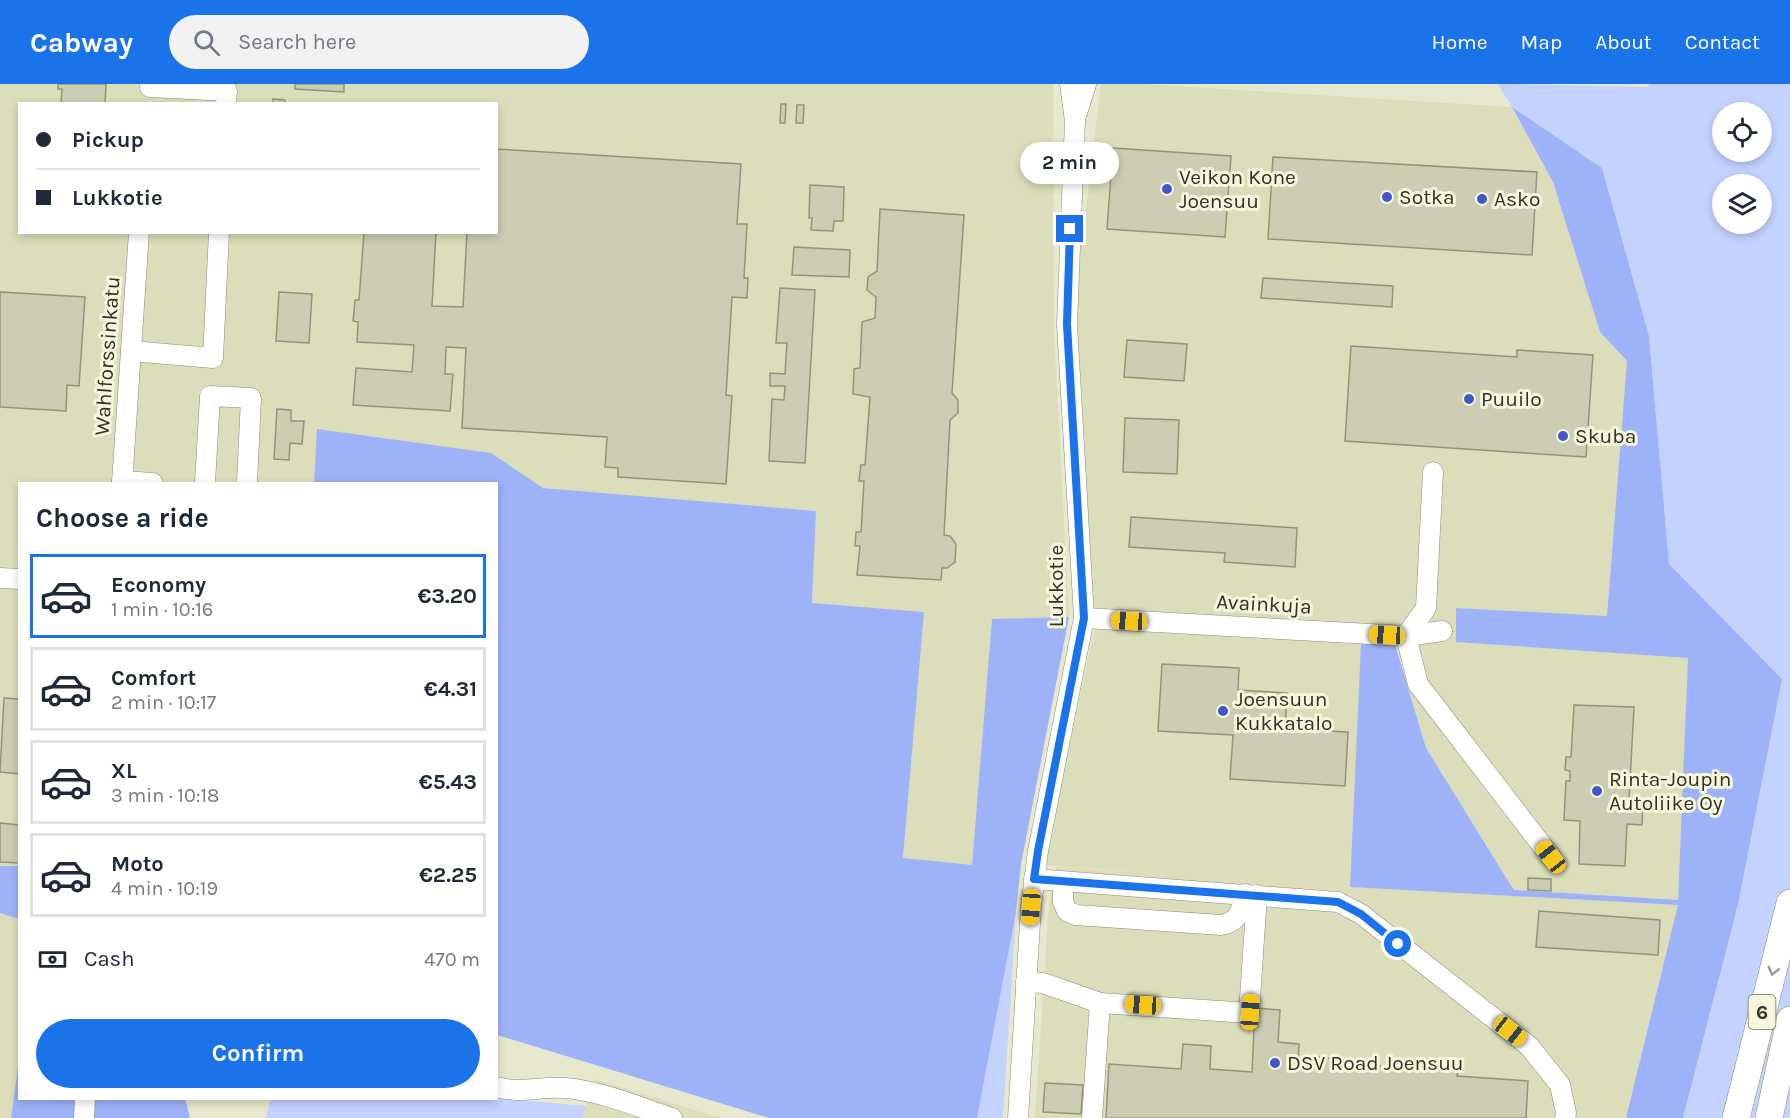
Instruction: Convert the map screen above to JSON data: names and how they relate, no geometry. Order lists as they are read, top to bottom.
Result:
{
  "streets": {
    "highway": ["6"],
    "street": ["Wahlforssinkatu", "Lukkotie", "Avainkuja"]
  },
  "crossings": [
    ["Lukkotie", "Avainkuja"]
  ],
  "places": [
    "Veikon Kone Joensuu",
    "Sotka",
    "Asko",
    "Puuilo",
    "Skuba",
    "Joensuun Kukkatalo",
    "Rinta-Joupin Autoliike Oy",
    "DSV Road Joensuu"
  ],
  "page": {
    "header": "Cabway",
    "search": "Search here",
    "nav": [
      "Home",
      "Map",
      "About",
      "Contact"
    ],
    "banner": ["Pickup", "Lukkotie"],
    "bubble": "2 min",
    "heading": "Choose a ride",
    "list": [
      {
        "name": "Economy",
        "note": "1 min · 10:16",
        "value": "€3.20"
      },
      {
        "name": "Comfort",
        "note": "2 min · 10:17",
        "value": "€4.31"
      },
      {
        "name": "XL",
        "note": "3 min · 10:18",
        "value": "€5.43"
      },
      {
        "name": "Moto",
        "note": "4 min · 10:19",
        "value": "€2.25"
      }
    ],
    "pay": ["Cash", "470 m"],
    "buttons": "Confirm"
  }
}
